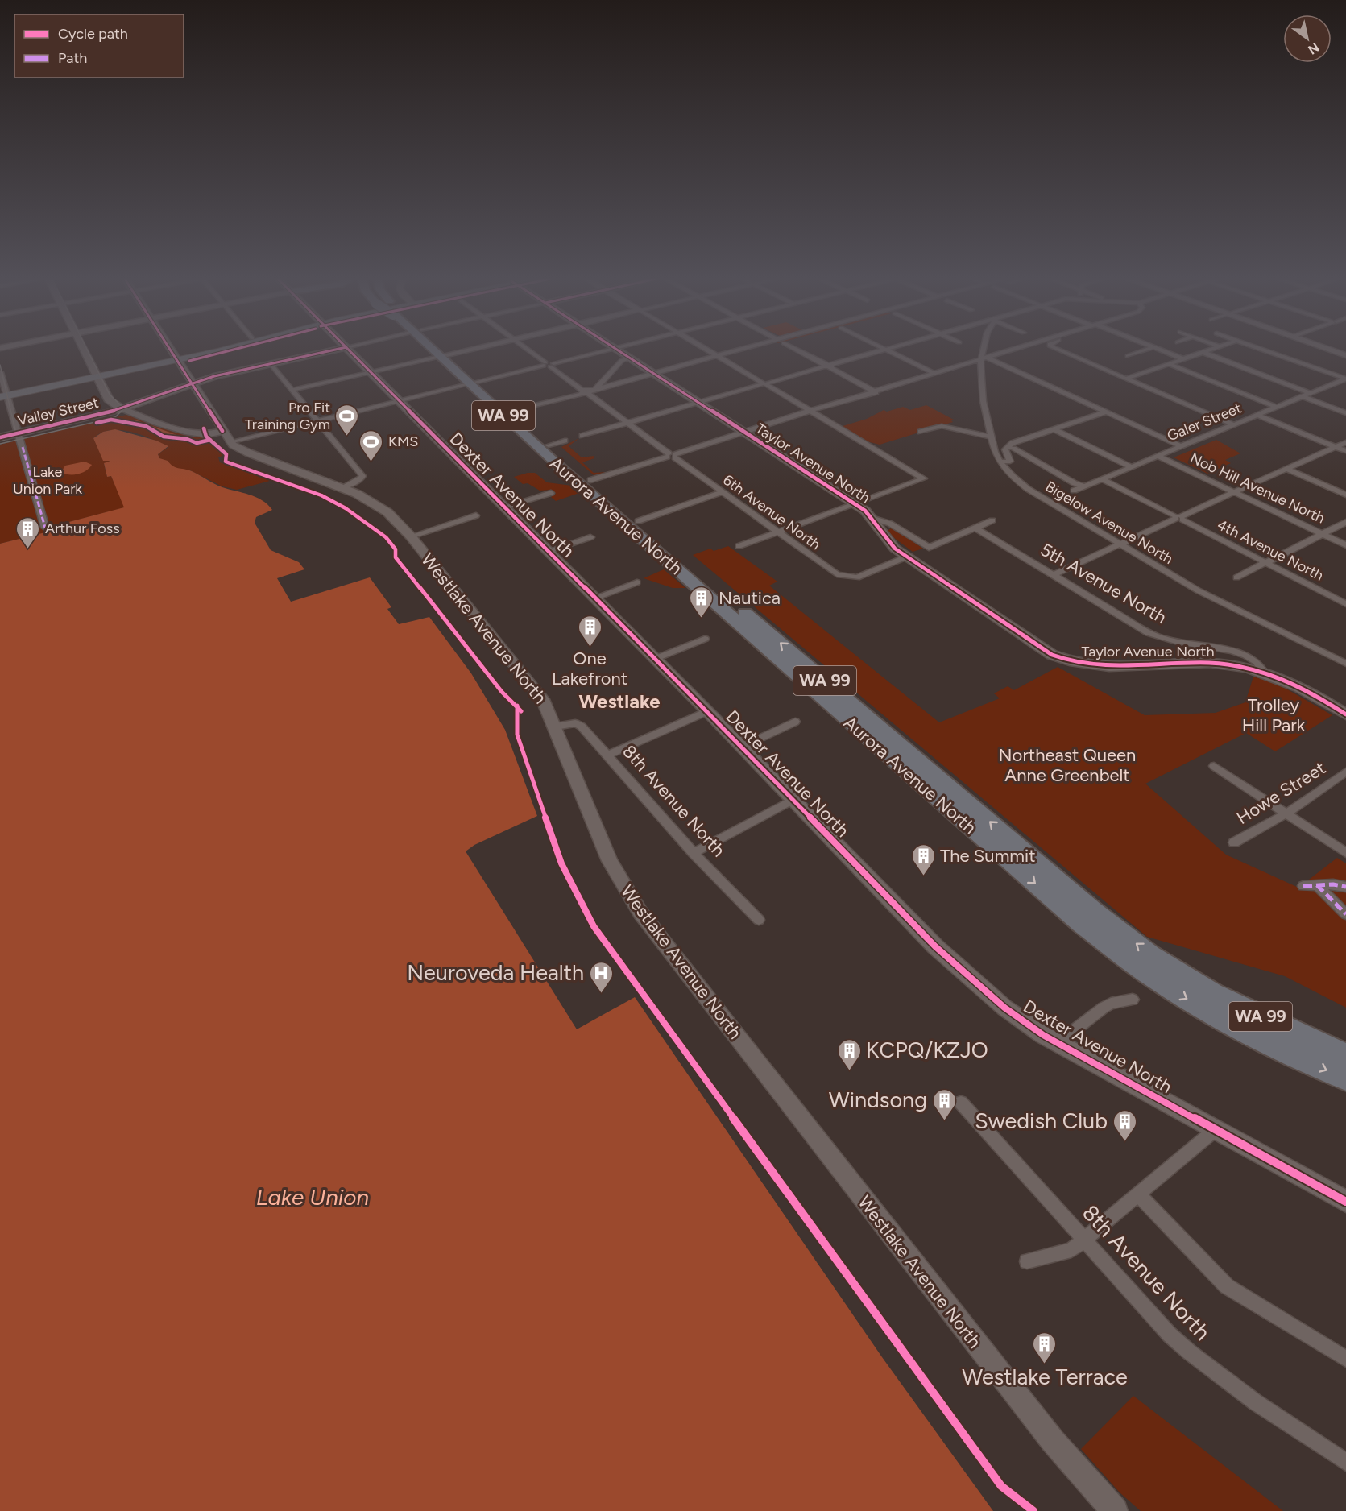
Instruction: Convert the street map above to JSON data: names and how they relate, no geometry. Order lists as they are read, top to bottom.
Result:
{
  "streets": {
    "highway": ["WA 99", "Aurora Avenue North"],
    "main road": [
      "Valley Street",
      "Taylor Avenue North",
      "Dexter Avenue North",
      "5th Avenue North",
      "Westlake Avenue North"
    ],
    "street": [
      "Galer Street",
      "Nob Hill Avenue North",
      "6th Avenue North",
      "Bigelow Avenue North",
      "4th Avenue North",
      "Howe Street",
      "8th Avenue North"
    ]
  },
  "crossings": [
    ["Valley Street", "Dexter Avenue North"],
    ["Valley Street", "Westlake Avenue North"],
    ["Galer Street", "Nob Hill Avenue North"],
    ["Galer Street", "4th Avenue North"],
    ["Taylor Avenue North", "6th Avenue North"],
    ["Taylor Avenue North", "5th Avenue North"],
    ["Westlake Avenue North", "8th Avenue North"]
  ],
  "districts": ["Westlake"],
  "water": ["Lake Union"],
  "parks": ["Lake Union Park", "Trolley Hill Park", "Northeast Queen Anne Greenbelt"],
  "places": {
    "sports": ["Pro Fit Training Gym", "KMS"],
    "building": [
      "Arthur Foss",
      "Nautica",
      "One Lakefront",
      "The Summit",
      "KCPQ/KZJO",
      "Windsong",
      "Swedish Club",
      "Westlake Terrace"
    ],
    "hospital": ["Neuroveda Health"]
  },
  "legend": ["Cycle path", "Path"],
  "north": "bottom right"
}
